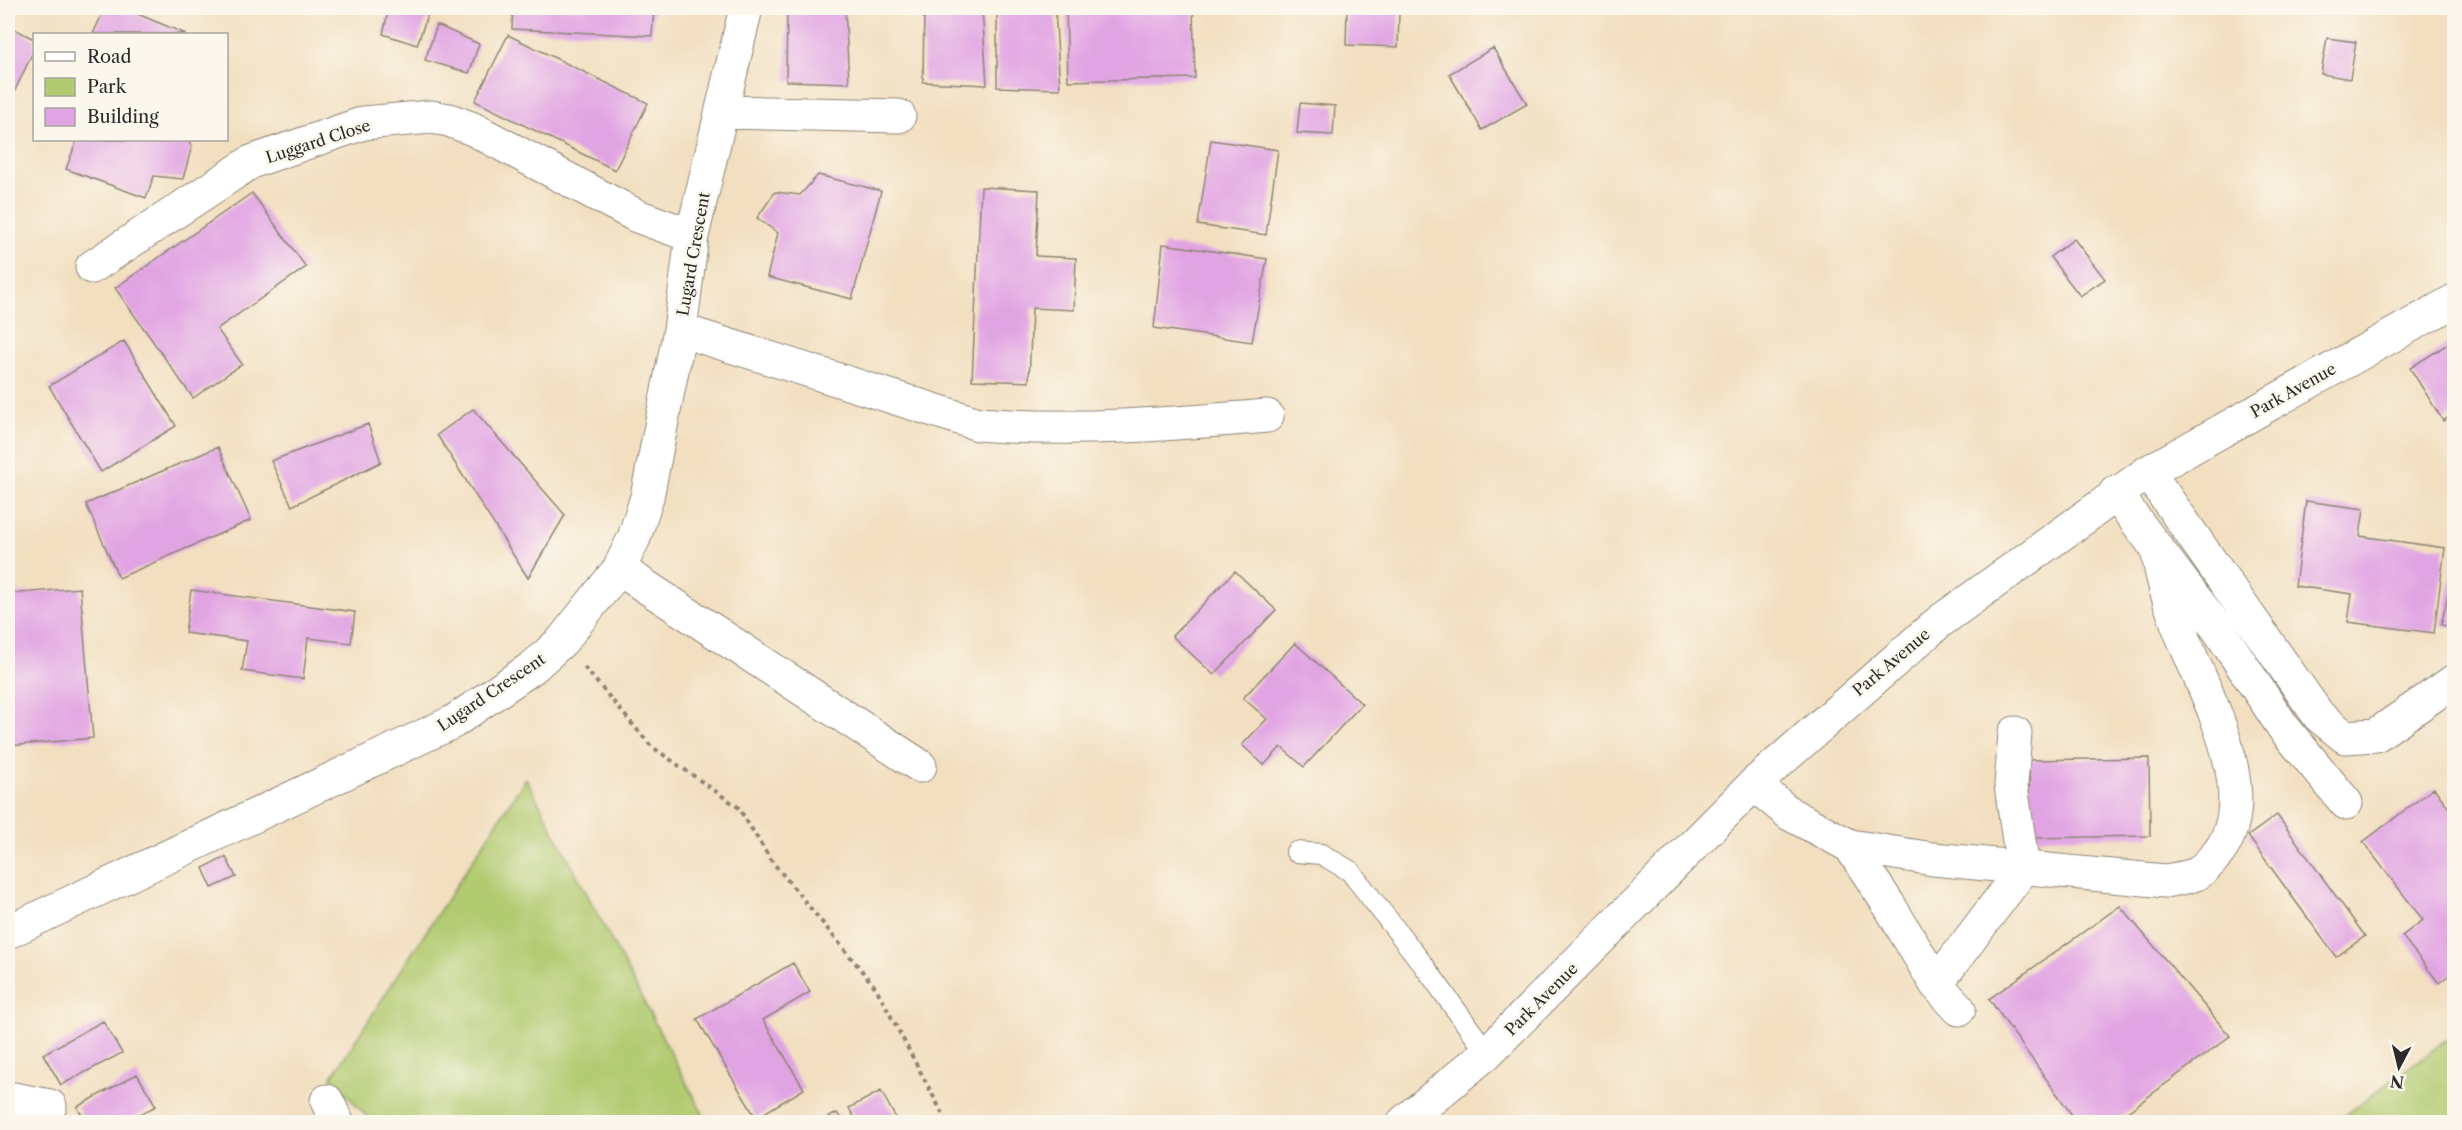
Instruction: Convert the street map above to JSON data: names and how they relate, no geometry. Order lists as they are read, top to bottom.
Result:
{
  "streets": {
    "street": ["Luggard Close", "Lugard Crescent", "Park Avenue"]
  },
  "crossings": [
    ["Luggard Close", "Lugard Crescent"]
  ],
  "legend": ["Road", "Park", "Building"],
  "north": "bottom"
}
